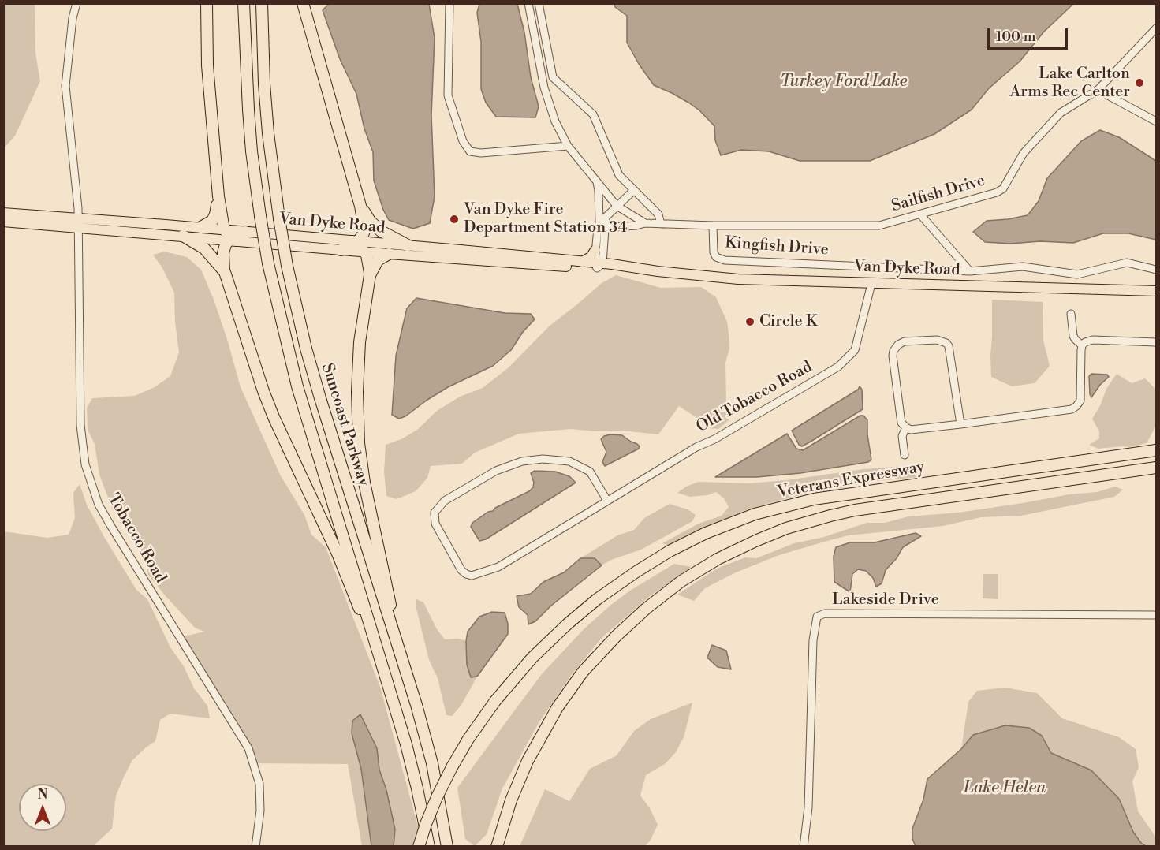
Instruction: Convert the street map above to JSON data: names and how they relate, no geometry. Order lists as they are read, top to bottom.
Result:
{
  "streets": {
    "highway": ["Suncoast Parkway", "Veterans Expressway"],
    "main road": ["Van Dyke Road"],
    "street": [
      "Sailfish Drive",
      "Kingfish Drive",
      "Old Tobacco Road",
      "Tobacco Road",
      "Lakeside Drive"
    ]
  },
  "crossings": [
    ["Sailfish Drive", "Kingfish Drive"],
    ["Van Dyke Road", "Old Tobacco Road"],
    ["Van Dyke Road", "Tobacco Road"]
  ],
  "water": ["Turkey Ford Lake", "Lake Helen"],
  "places": ["Lake Carlton Arms Rec Center", "Van Dyke Fire Department Station 34", "Circle K"],
  "scale_bar": "100 m",
  "north": "top"
}
